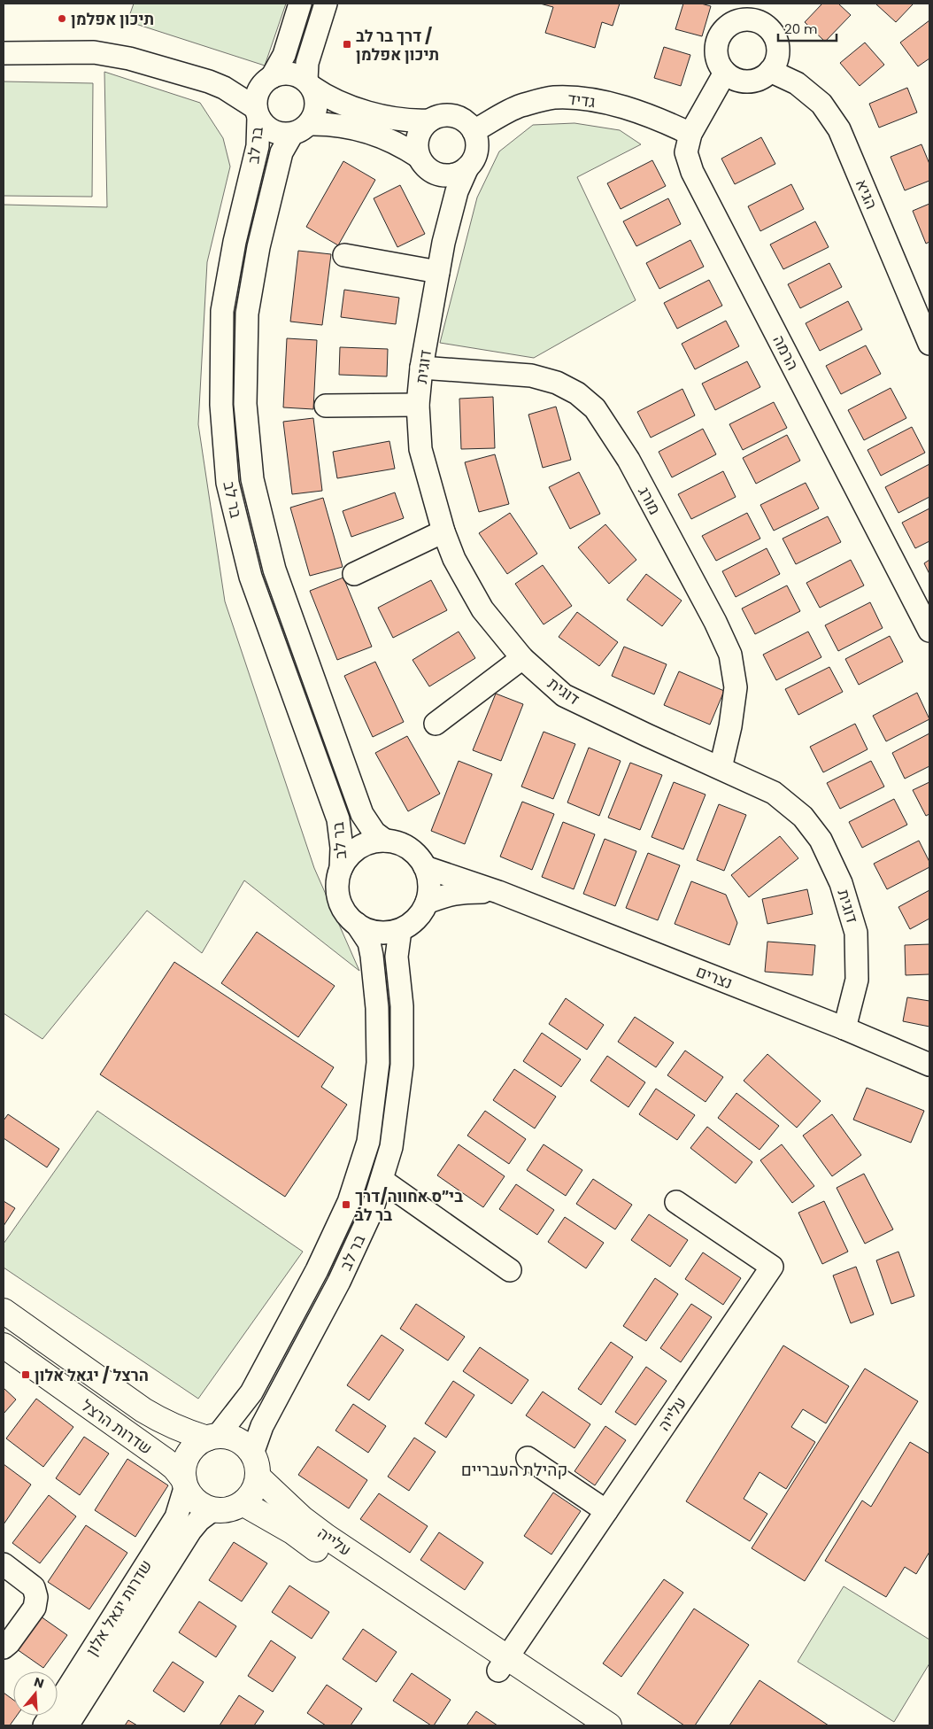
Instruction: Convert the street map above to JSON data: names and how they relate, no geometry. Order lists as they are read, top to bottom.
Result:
{
  "streets": {
    "main road": ["עלייה", "שדרות הרצל"],
    "street": [
      "גדיד",
      "בר לב",
      "הגיא",
      "הרמה",
      "דוגית",
      "מורג",
      "נצרים",
      "שדרות יגאל אלון"
    ]
  },
  "crossings": [
    ["גדיד", "הרמה"],
    ["גדיד", "דוגית"],
    ["בר לב", "נצרים"],
    ["בר לב", "עלייה"],
    ["בר לב", "שדרות הרצל"],
    ["בר לב", "שדרות יגאל אלון"],
    ["הגיא", "הרמה"],
    ["דוגית", "מורג"],
    ["דוגית", "נצרים"],
    ["עלייה", "שדרות הרצל"],
    ["עלייה", "שדרות יגאל אלון"],
    ["שדרות הרצל", "שדרות יגאל אלון"]
  ],
  "districts": ["קהילת העבריים"],
  "places": {
    "other": ["תיכון אפלמן"],
    "transit": ["דרך בר לב / תיכון אפלמן", "בי״ס אחווה/דרך בר לב", "הרצל / יגאל אלון"]
  },
  "scale_bar": "20 m",
  "north": "top"
}
